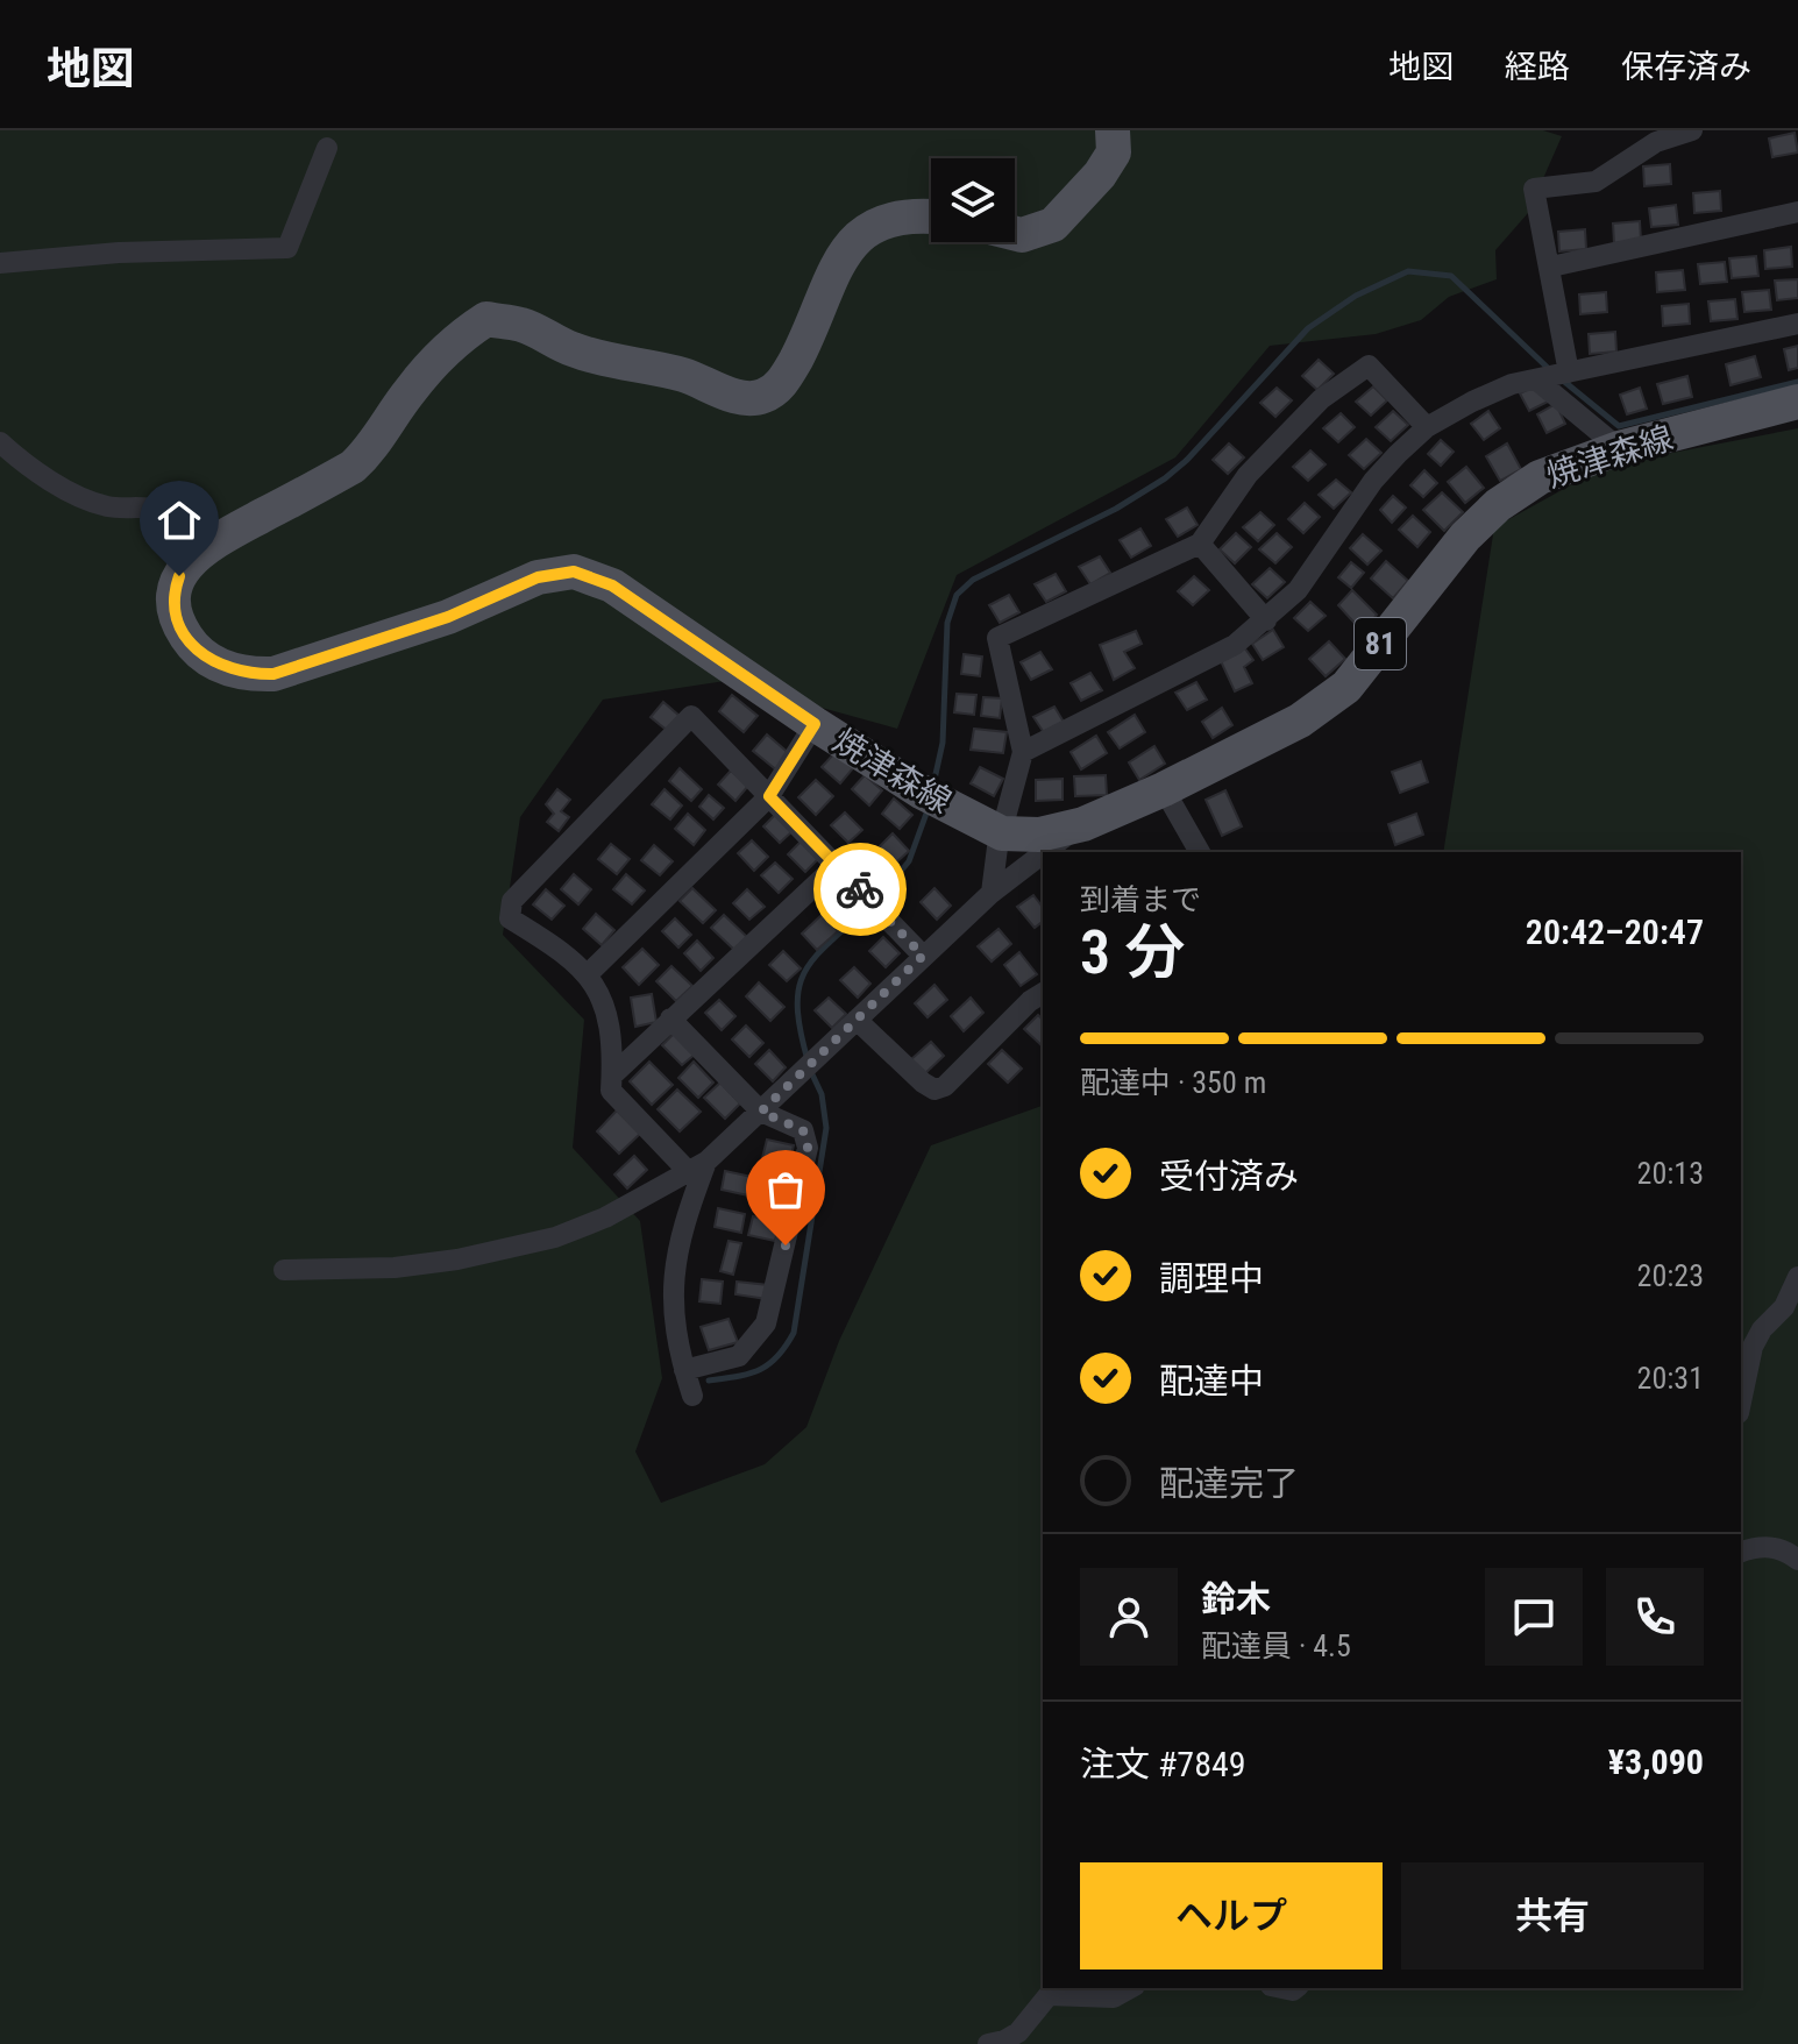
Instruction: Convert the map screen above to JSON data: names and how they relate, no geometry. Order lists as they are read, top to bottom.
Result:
{
  "streets": {
    "main road": ["焼津森線", "81"]
  },
  "page": {
    "header": "地図",
    "nav": ["地図", "経路", "保存済み"],
    "heading": ["3 分", "到着まで", "20:42–20:47"],
    "panel": [
      "鈴木",
      "配達員 · 4.5",
      "注文 #7849",
      "¥3,090"
    ],
    "bar": "配達中 · 350 m",
    "list": [
      ["受付済み", "20:13"],
      ["調理中", "20:23"],
      ["配達中", "20:31"],
      "配達完了"
    ],
    "buttons": ["ヘルプ", "共有"]
  }
}
